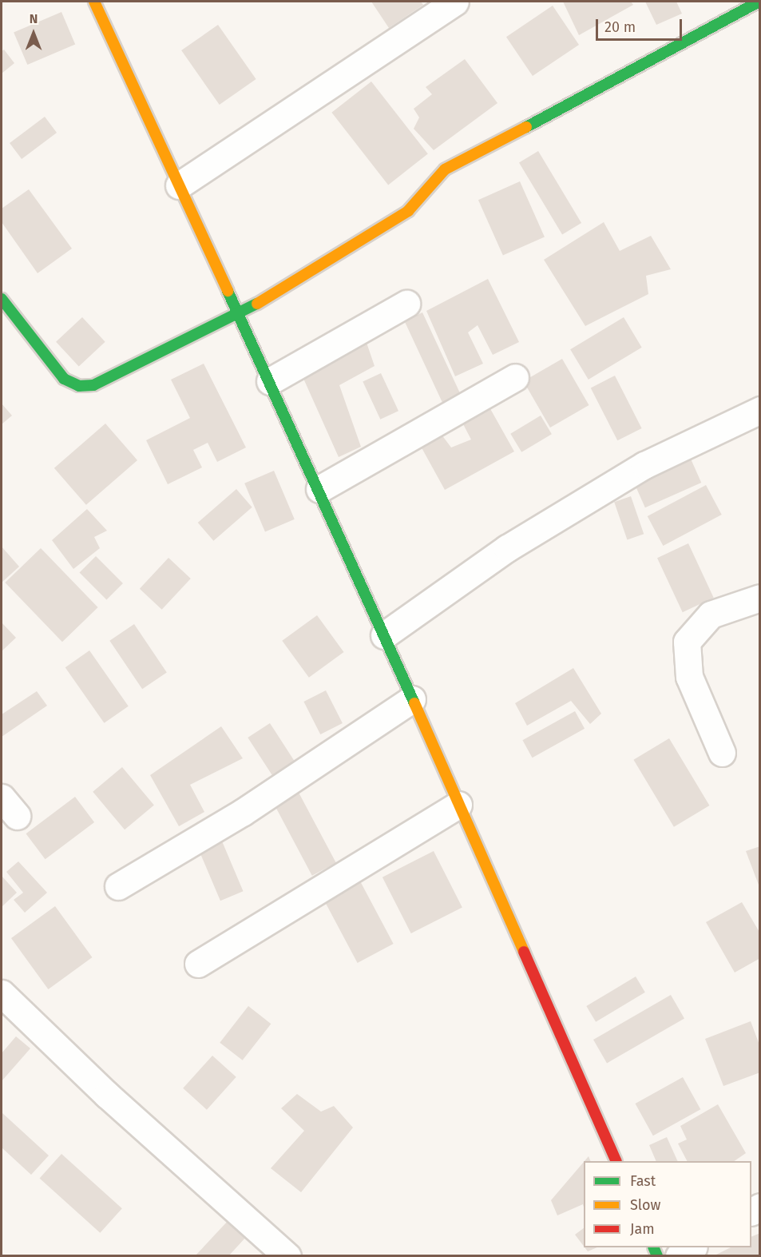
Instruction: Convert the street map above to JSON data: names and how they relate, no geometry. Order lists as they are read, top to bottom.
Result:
{
  "legend": ["Fast", "Slow", "Jam"],
  "scale_bar": "20 m",
  "north": "top"
}
